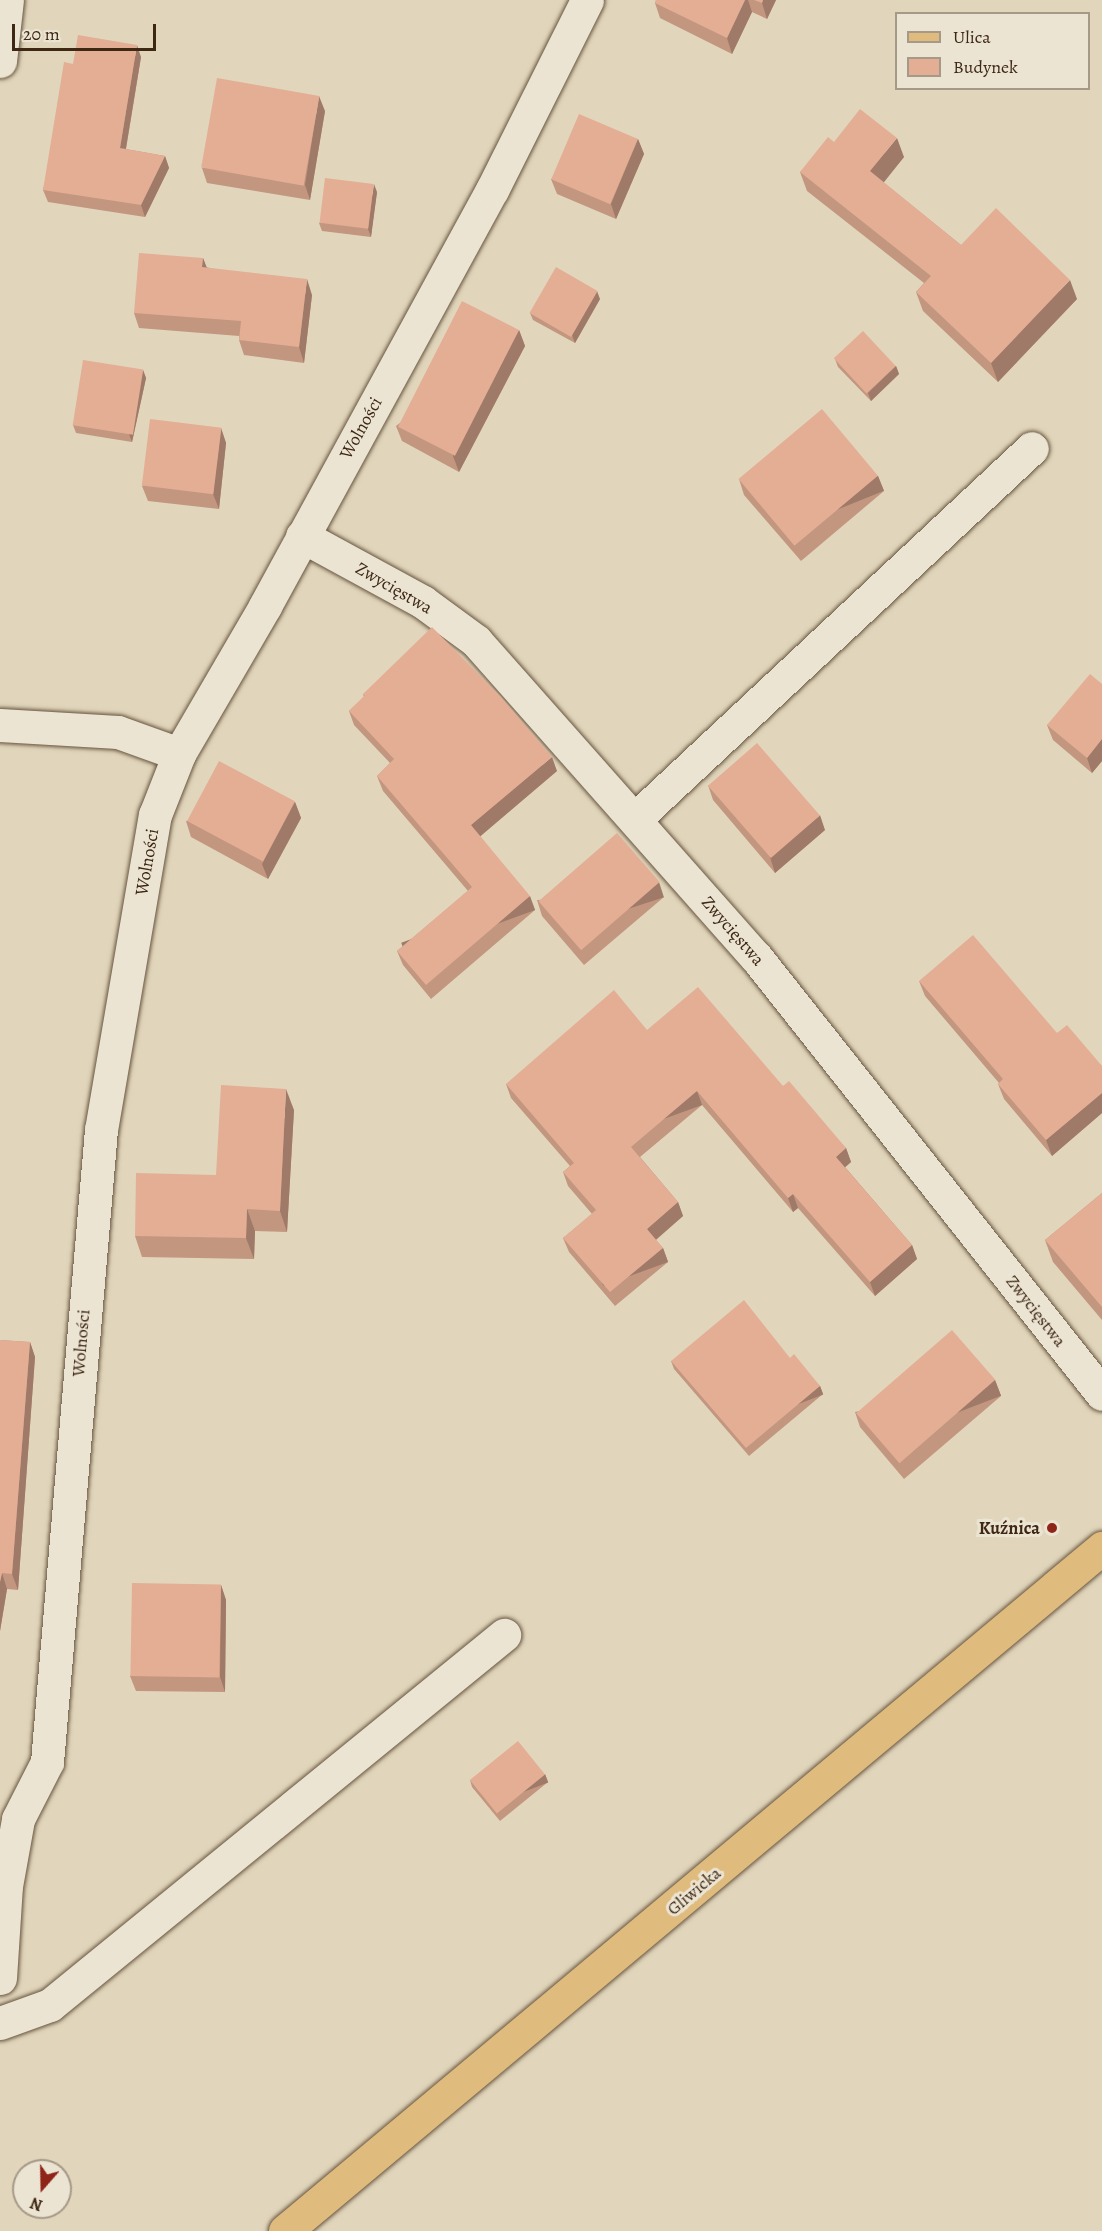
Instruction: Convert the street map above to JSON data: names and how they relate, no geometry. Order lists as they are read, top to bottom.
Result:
{
  "streets": {
    "main road": ["Gliwicka"],
    "street": ["Wolności", "Zwycięstwa"]
  },
  "crossings": [
    ["Wolności", "Zwycięstwa"]
  ],
  "places": ["Kuźnica"],
  "legend": ["Ulica", "Budynek"],
  "scale_bar": "20 m",
  "north": "bottom"
}
